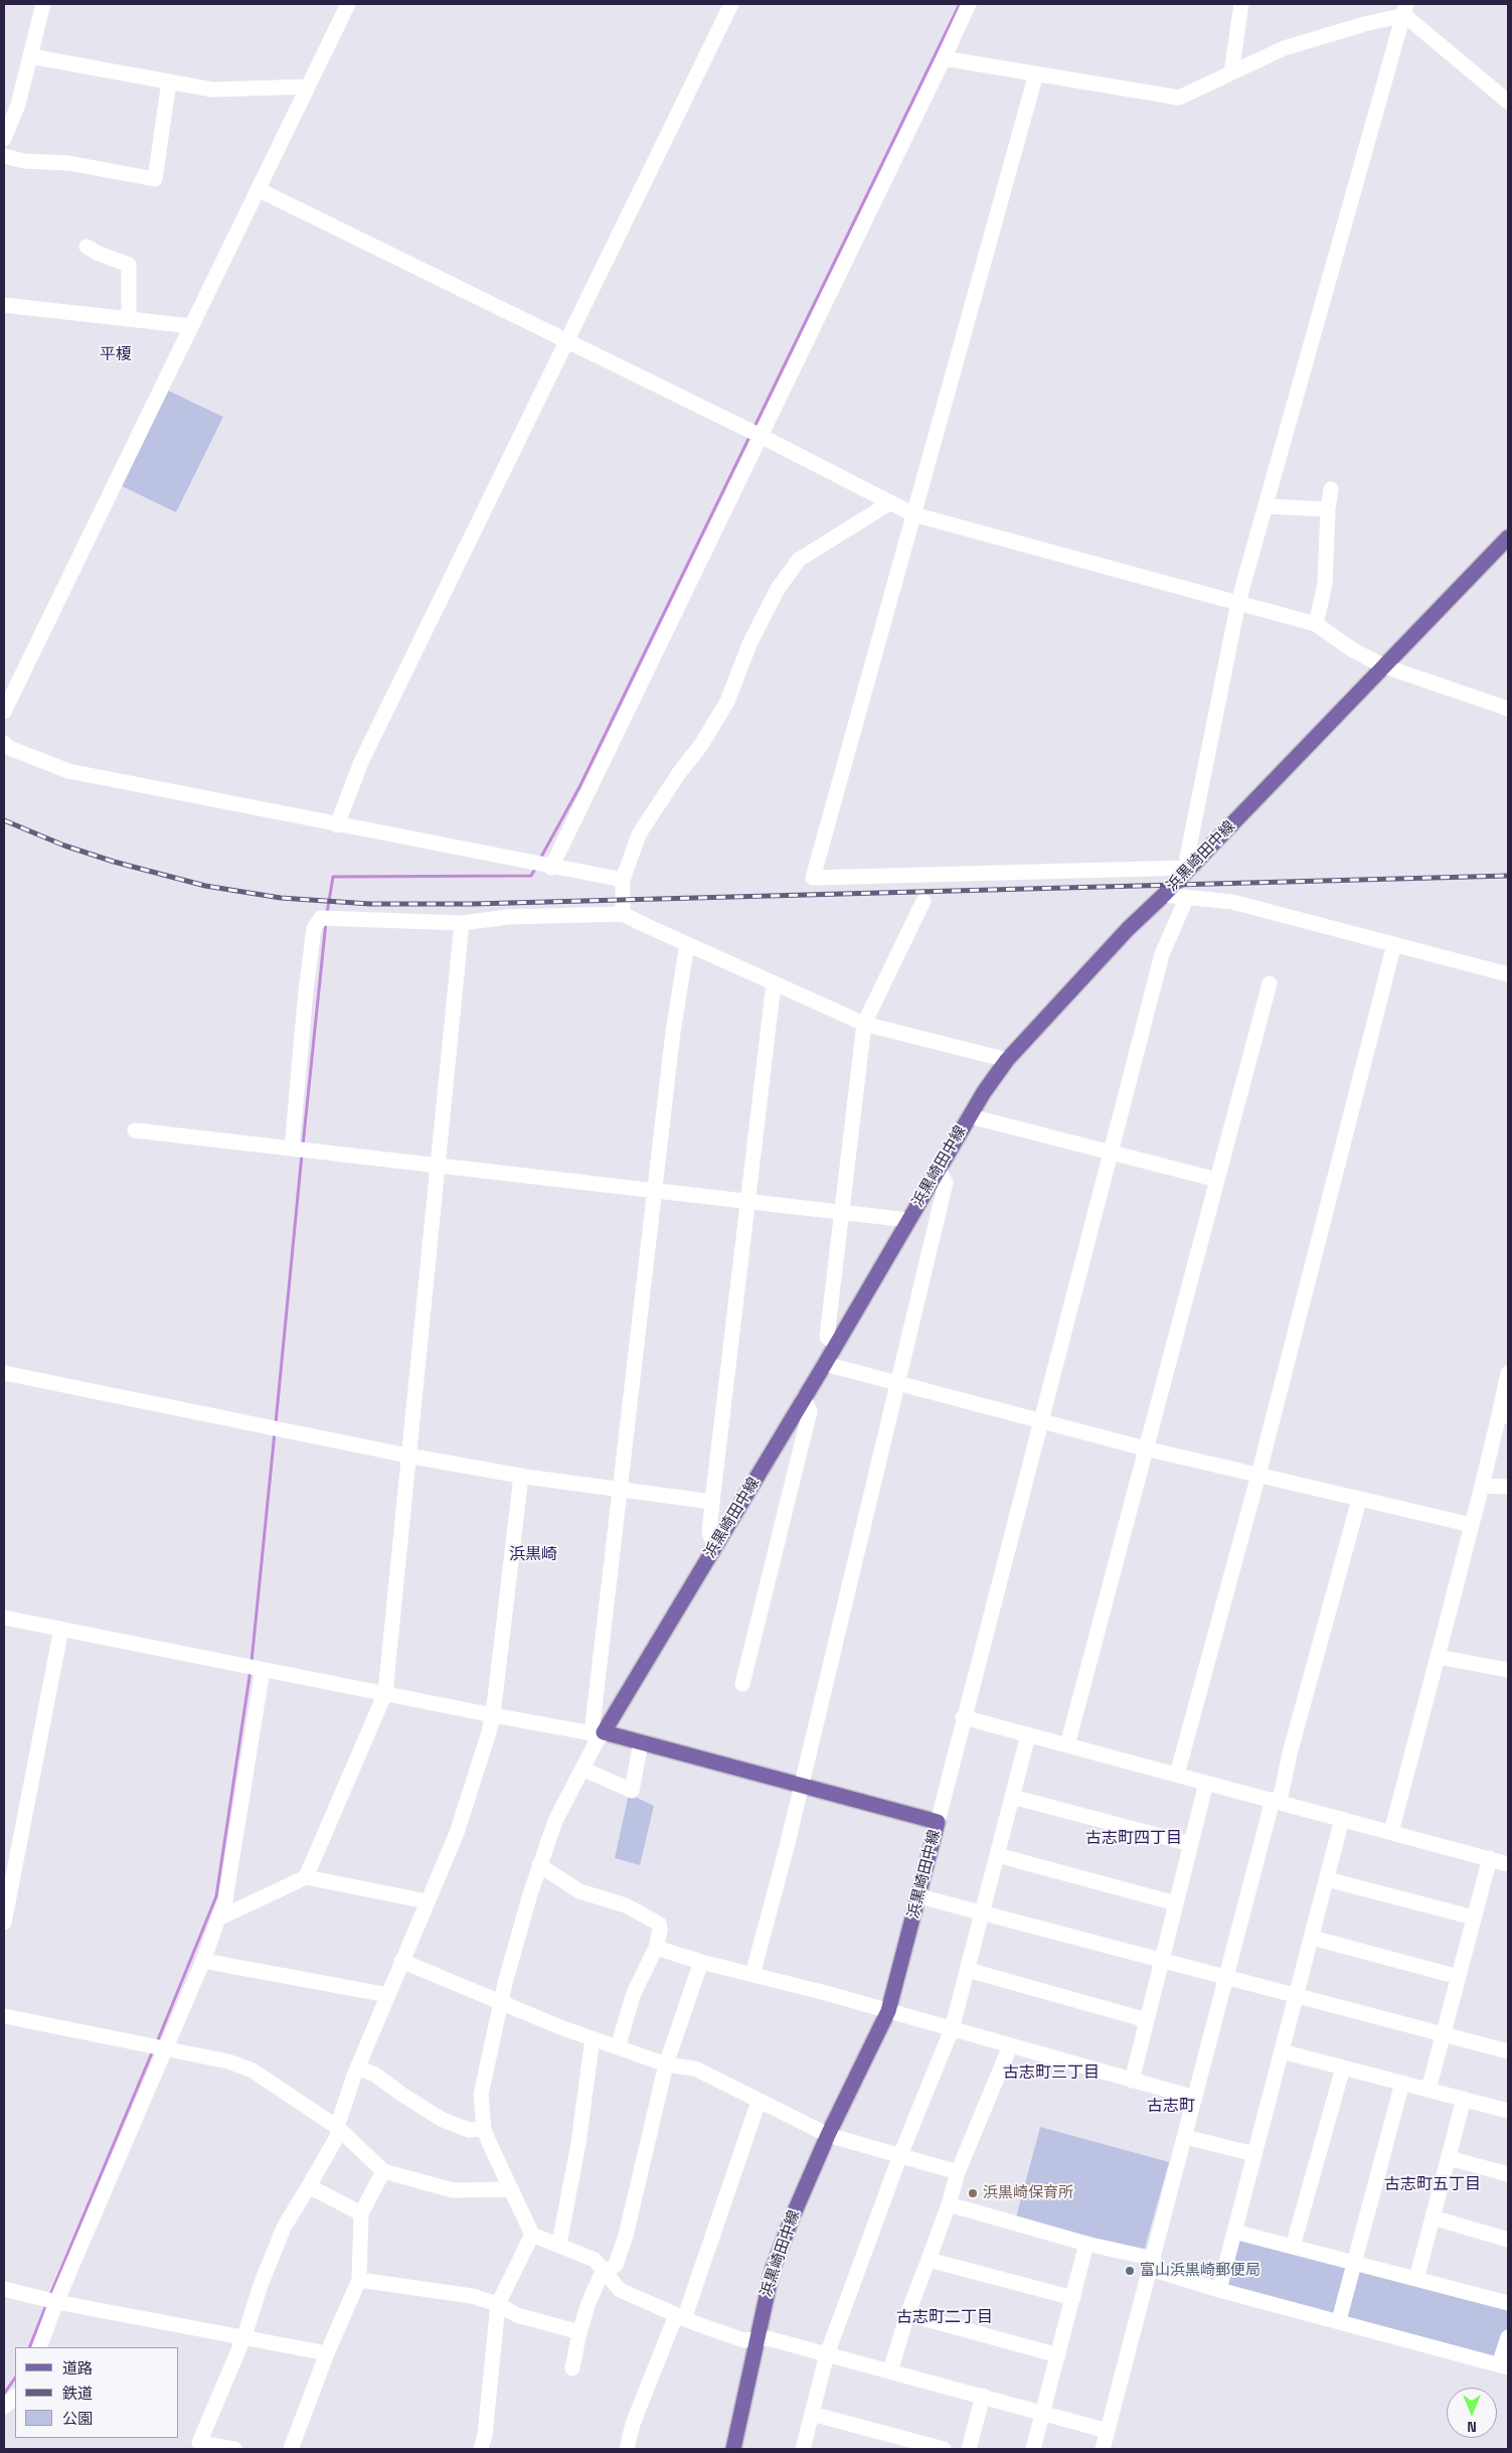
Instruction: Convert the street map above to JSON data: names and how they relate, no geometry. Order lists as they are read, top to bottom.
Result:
{
  "streets": {
    "main road": ["浜黒崎田中線"]
  },
  "districts": [
    "平榎",
    "浜黒崎",
    "古志町四丁目",
    "古志町三丁目",
    "古志町",
    "古志町五丁目",
    "古志町二丁目"
  ],
  "places": ["浜黒崎保育所", "富山浜黒崎郵便局"],
  "legend": ["道路", "鉄道", "公園"],
  "north": "bottom"
}
